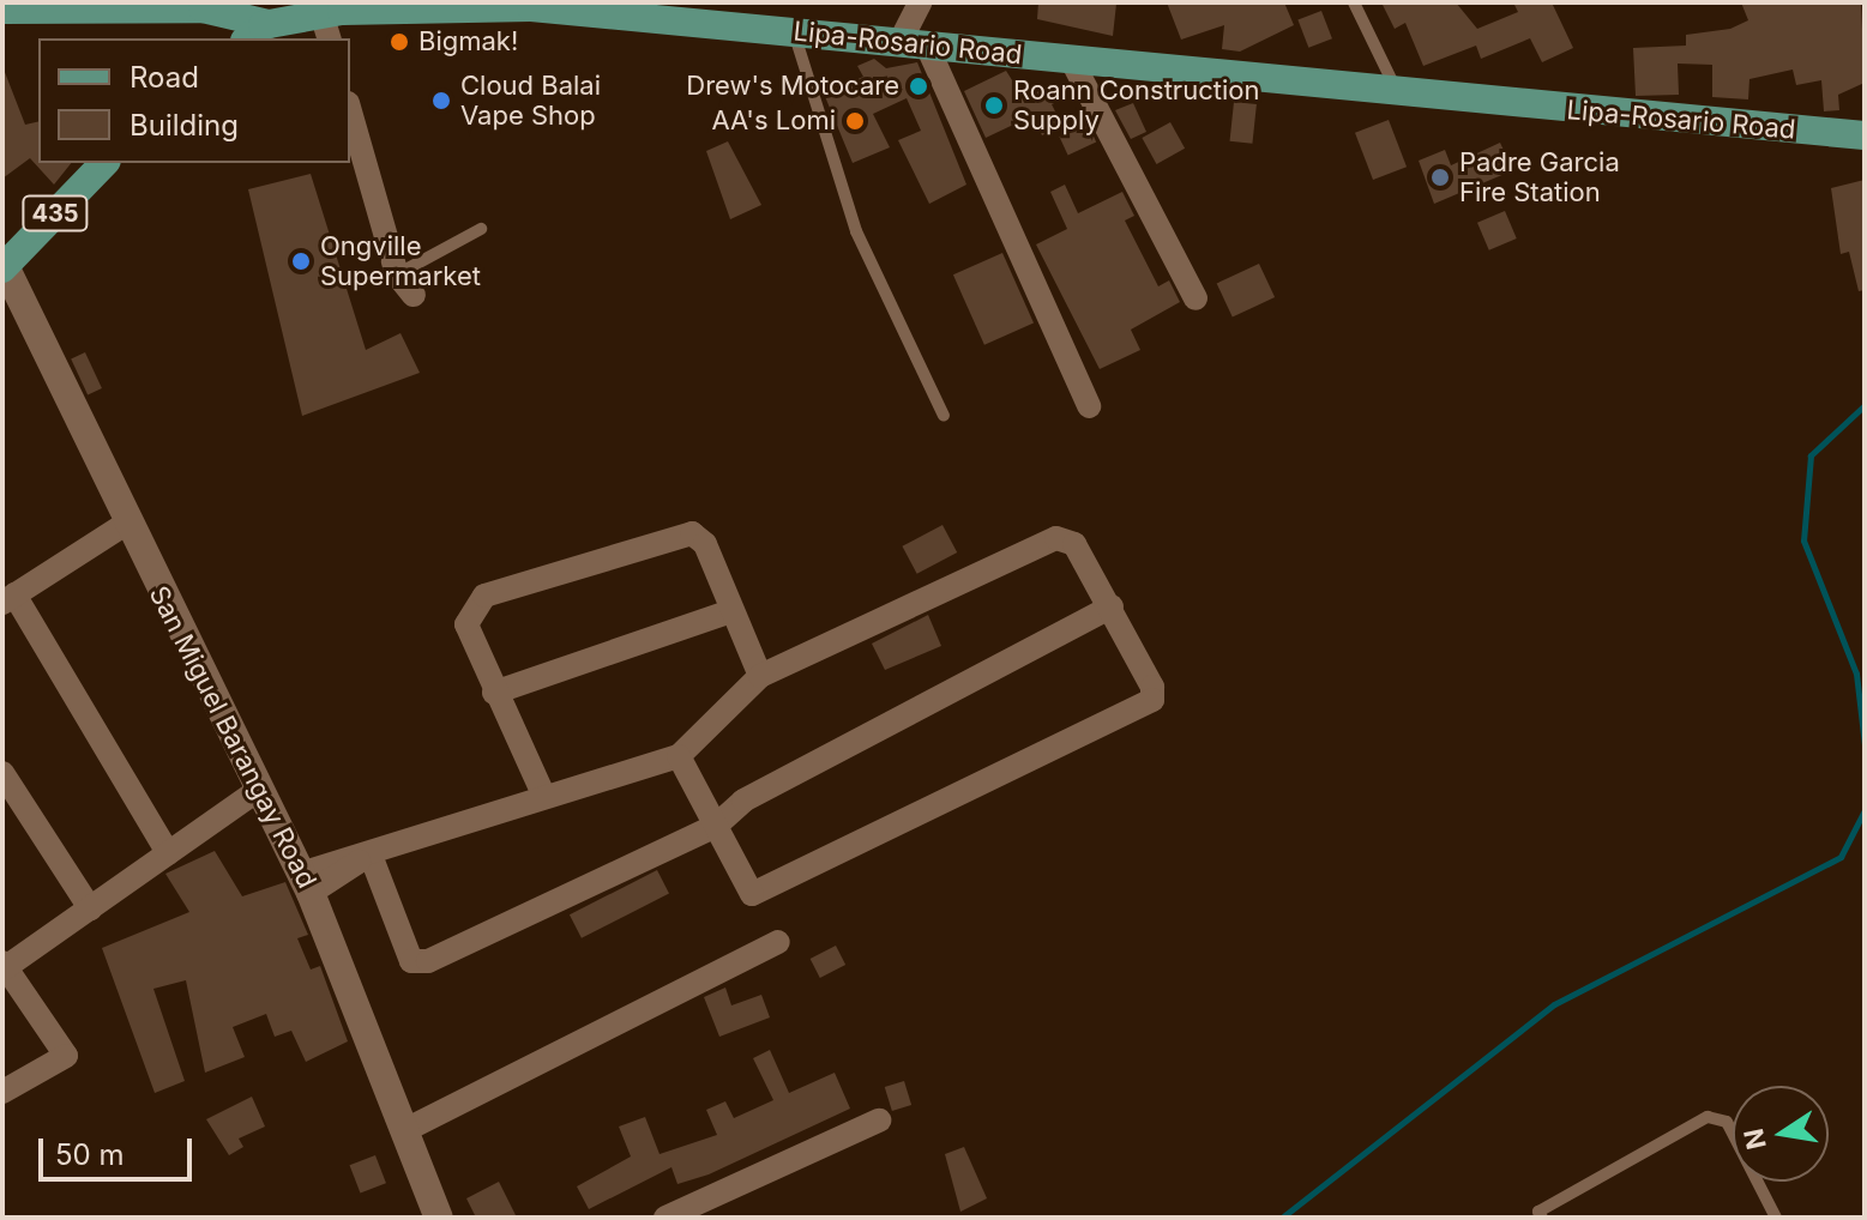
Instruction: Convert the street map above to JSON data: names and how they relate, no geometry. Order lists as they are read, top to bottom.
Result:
{
  "streets": {
    "main road": ["Lipa-Rosario Road", "435"],
    "street": ["San Miguel Barangay Road"]
  },
  "crossings": [
    ["435", "San Miguel Barangay Road"]
  ],
  "places": [
    "Bigmak!",
    "Drew's Motocare",
    "Cloud Balai Vape Shop",
    "Roann Construction Supply",
    "AA's Lomi",
    "Padre Garcia Fire Station",
    "Ongville Supermarket"
  ],
  "legend": ["Road", "Building"],
  "scale_bar": "50 m",
  "north": "left"
}
